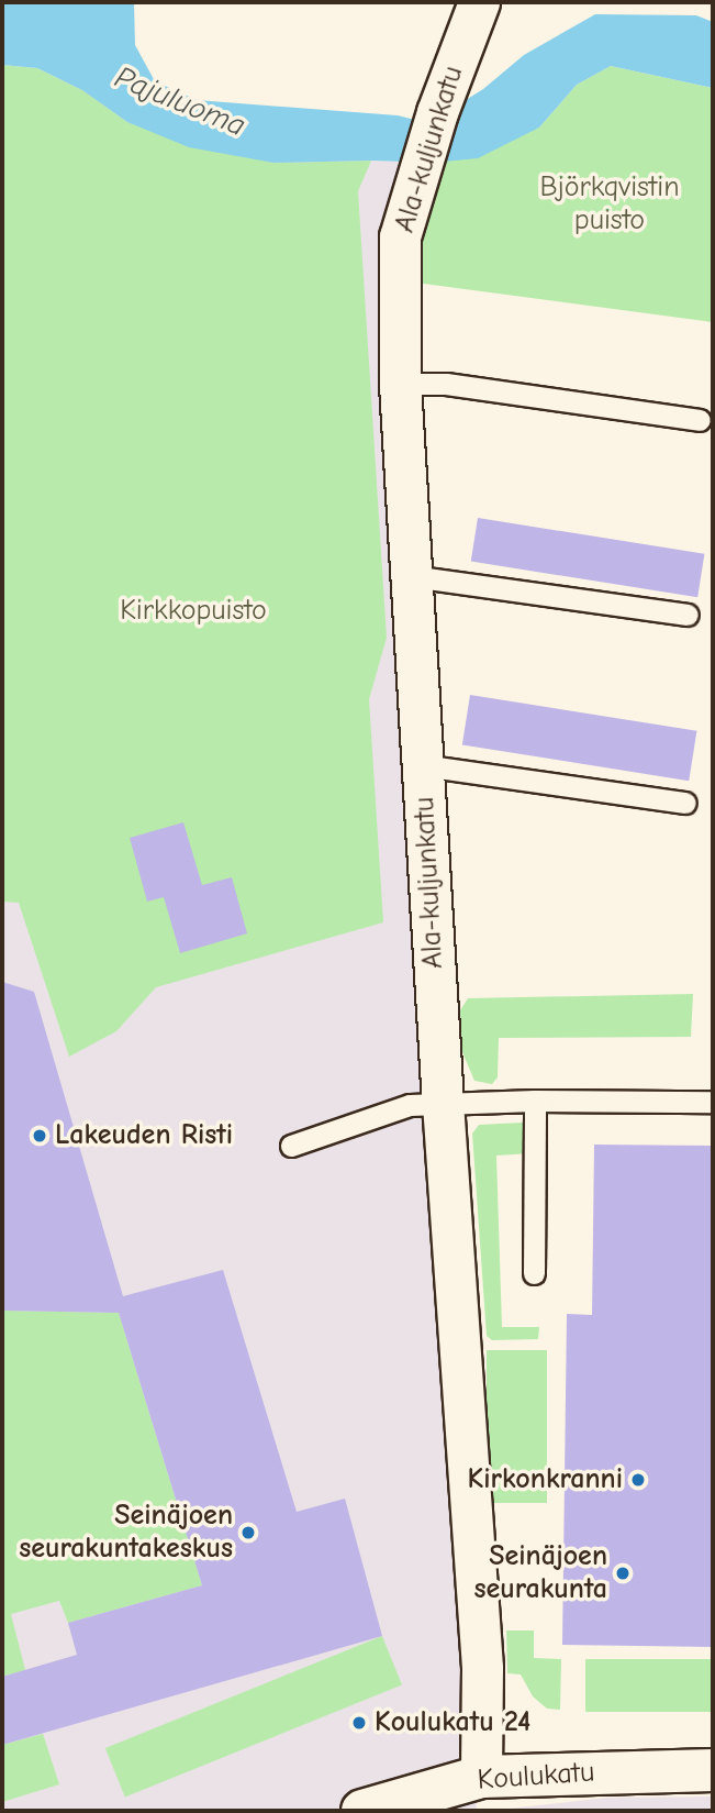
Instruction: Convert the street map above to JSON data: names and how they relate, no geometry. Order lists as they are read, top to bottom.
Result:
{
  "streets": {
    "street": ["Ala-kuljunkatu", "Koulukatu"]
  },
  "crossings": [
    ["Ala-kuljunkatu", "Koulukatu"]
  ],
  "water": ["Pajuluoma"],
  "parks": ["Björkqvistin puisto", "Kirkkopuisto"],
  "places": [
    "Lakeuden Risti",
    "Kirkonkranni",
    "Seinäjoen seurakuntakeskus",
    "Seinäjoen seurakunta",
    "Koulukatu 24"
  ]
}
